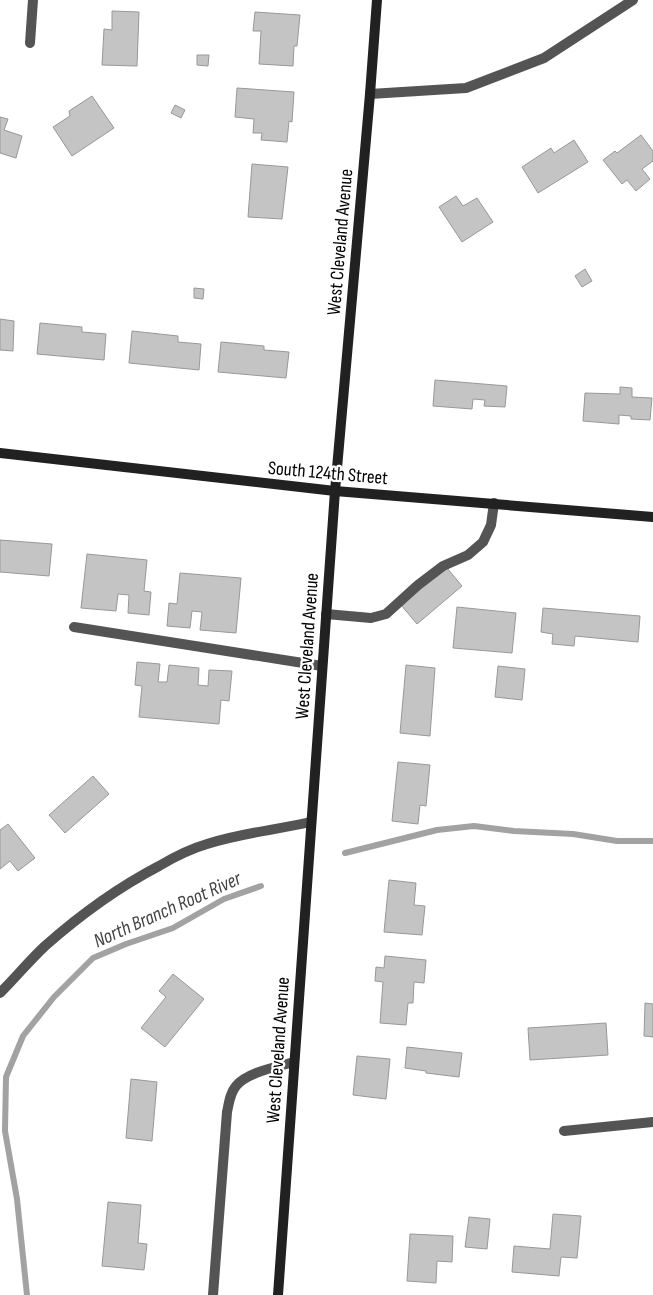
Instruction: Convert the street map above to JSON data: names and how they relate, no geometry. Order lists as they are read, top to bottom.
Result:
{
  "streets": {
    "main road": ["West Cleveland Avenue", "South 124th Street"]
  },
  "crossings": [
    ["West Cleveland Avenue", "South 124th Street"]
  ],
  "water": ["North Branch Root River"]
}
